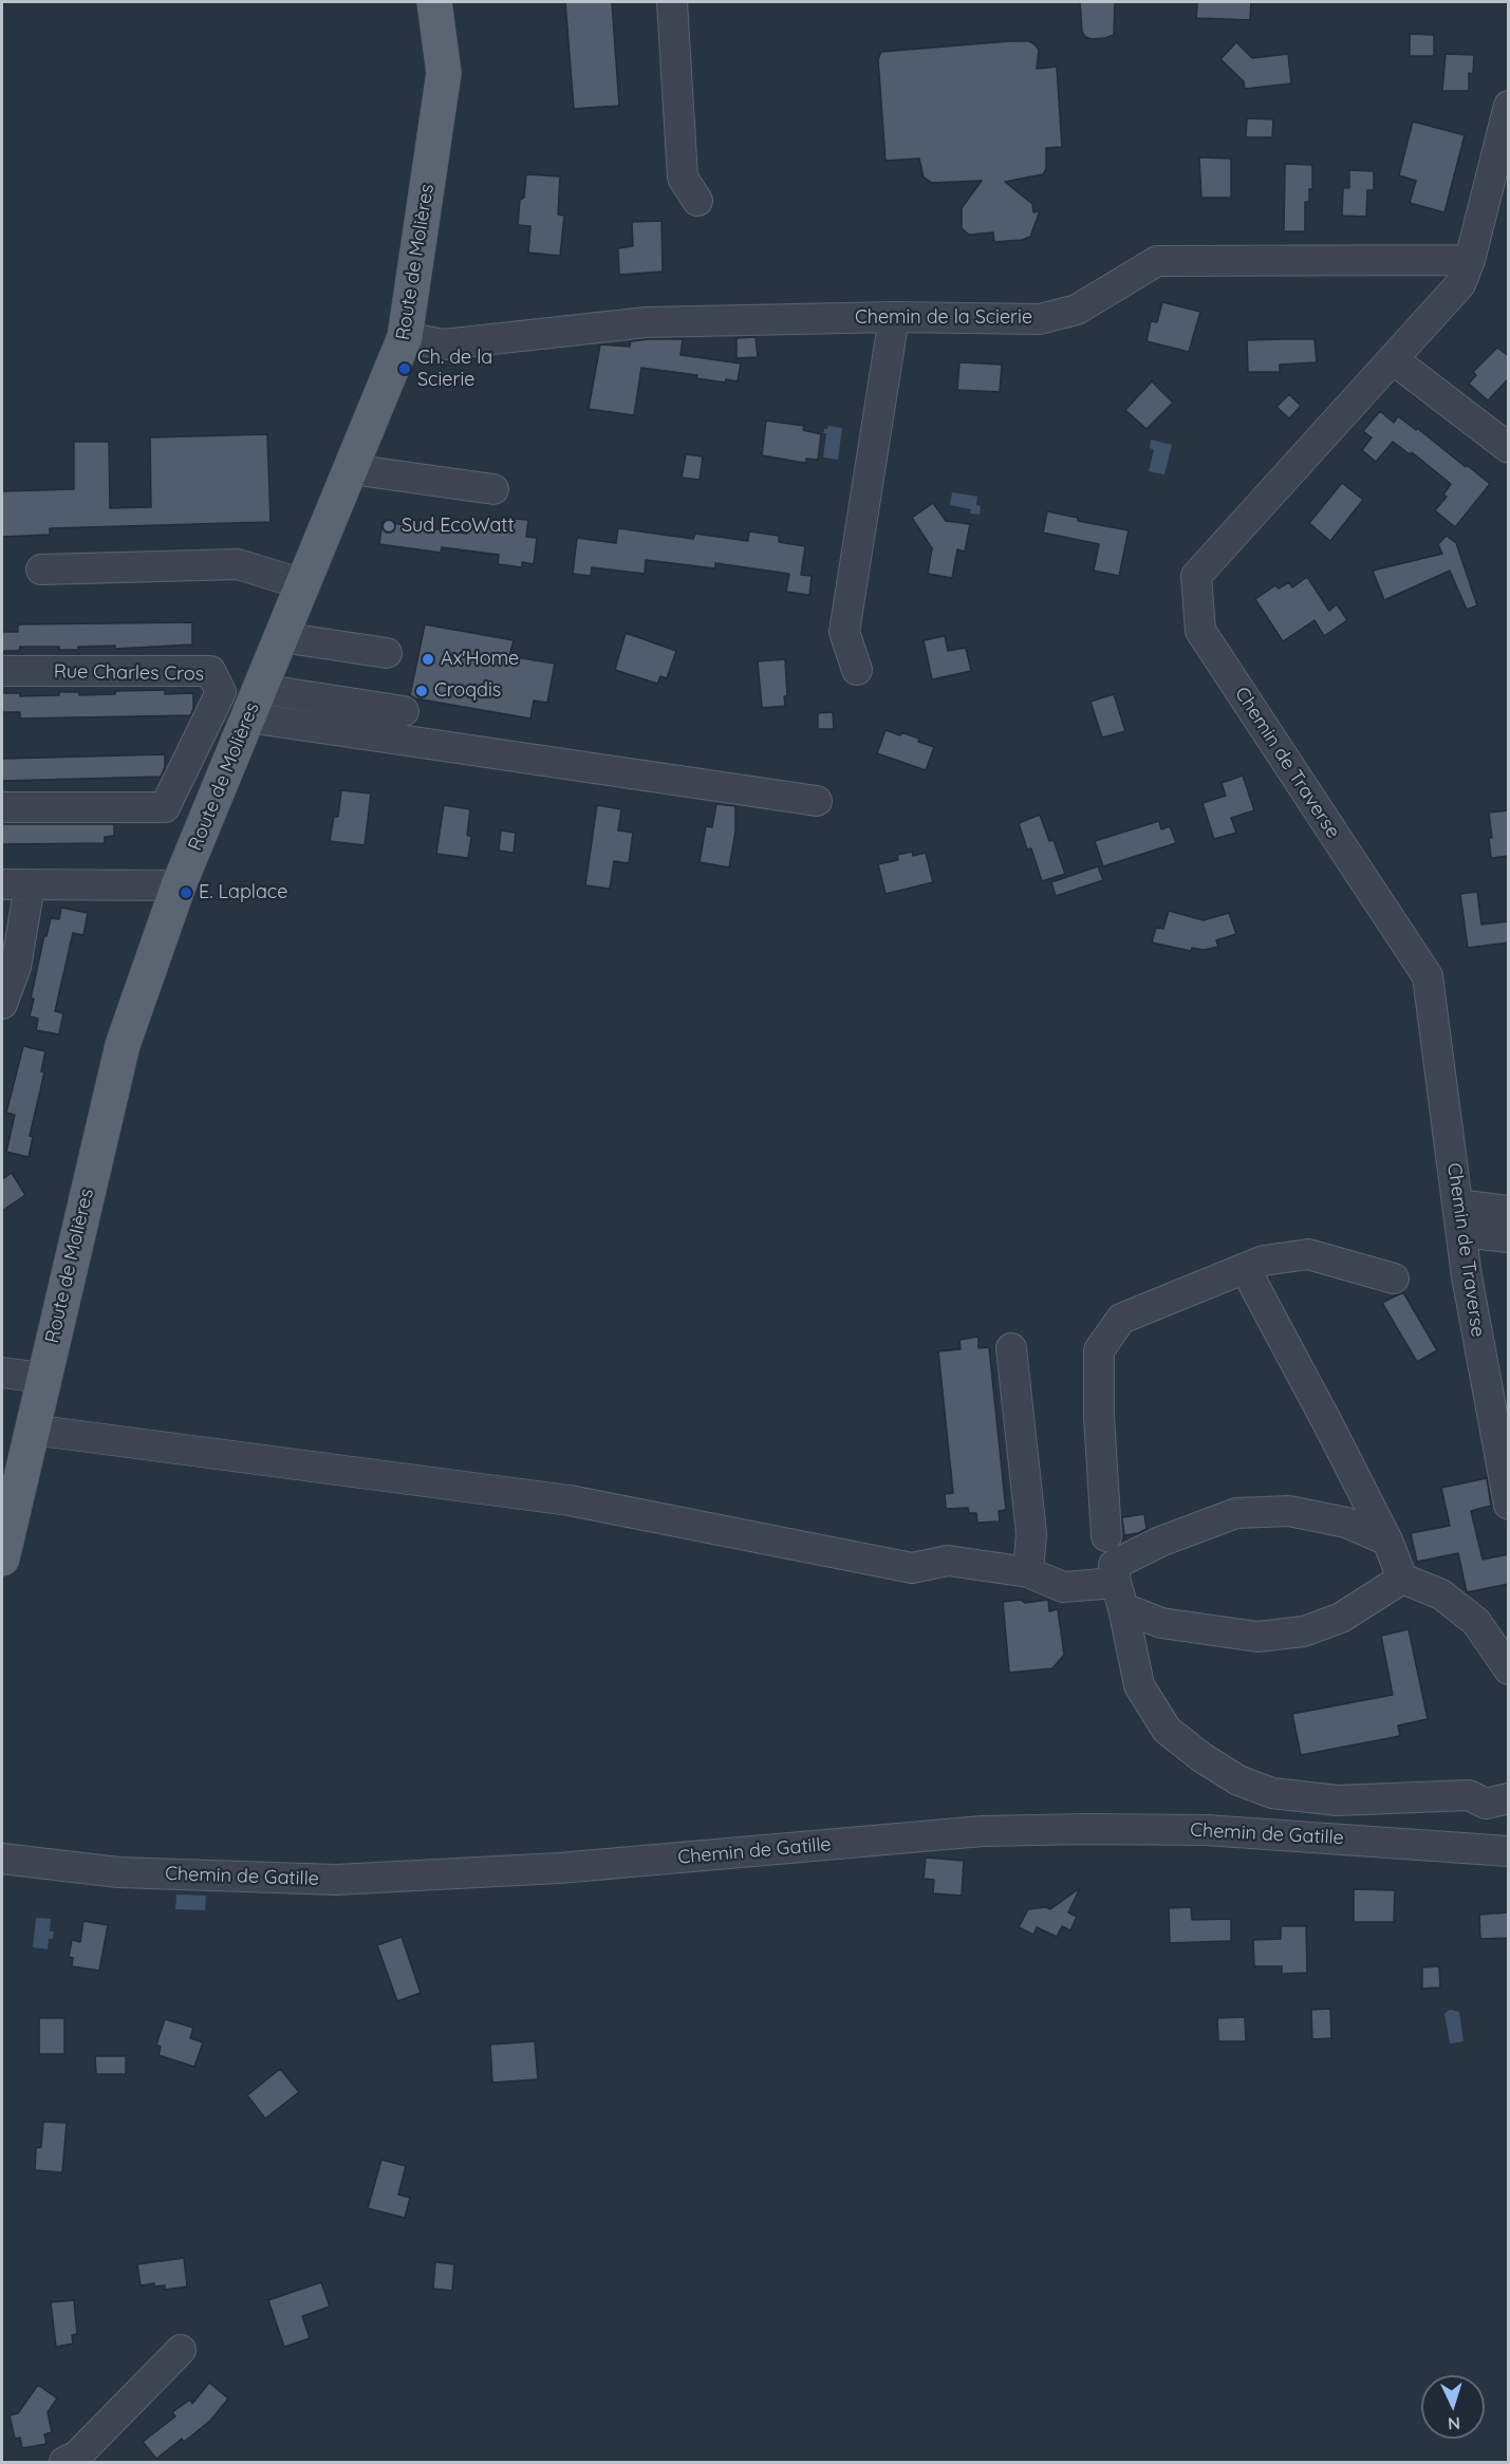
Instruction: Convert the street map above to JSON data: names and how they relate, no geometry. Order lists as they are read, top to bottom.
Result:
{
  "streets": {
    "main road": ["Route de Molières"],
    "street": [
      "Chemin de la Scierie",
      "Rue Charles Cros",
      "Chemin de Traverse",
      "Chemin de Gatille"
    ]
  },
  "crossings": [
    ["Route de Molières", "Chemin de la Scierie"],
    ["Chemin de la Scierie", "Chemin de Traverse"]
  ],
  "places": [
    "Ch. de la Scierie",
    "Sud EcoWatt",
    "Ax'Home",
    "Croqdis",
    "E. Laplace"
  ],
  "north": "bottom"
}
